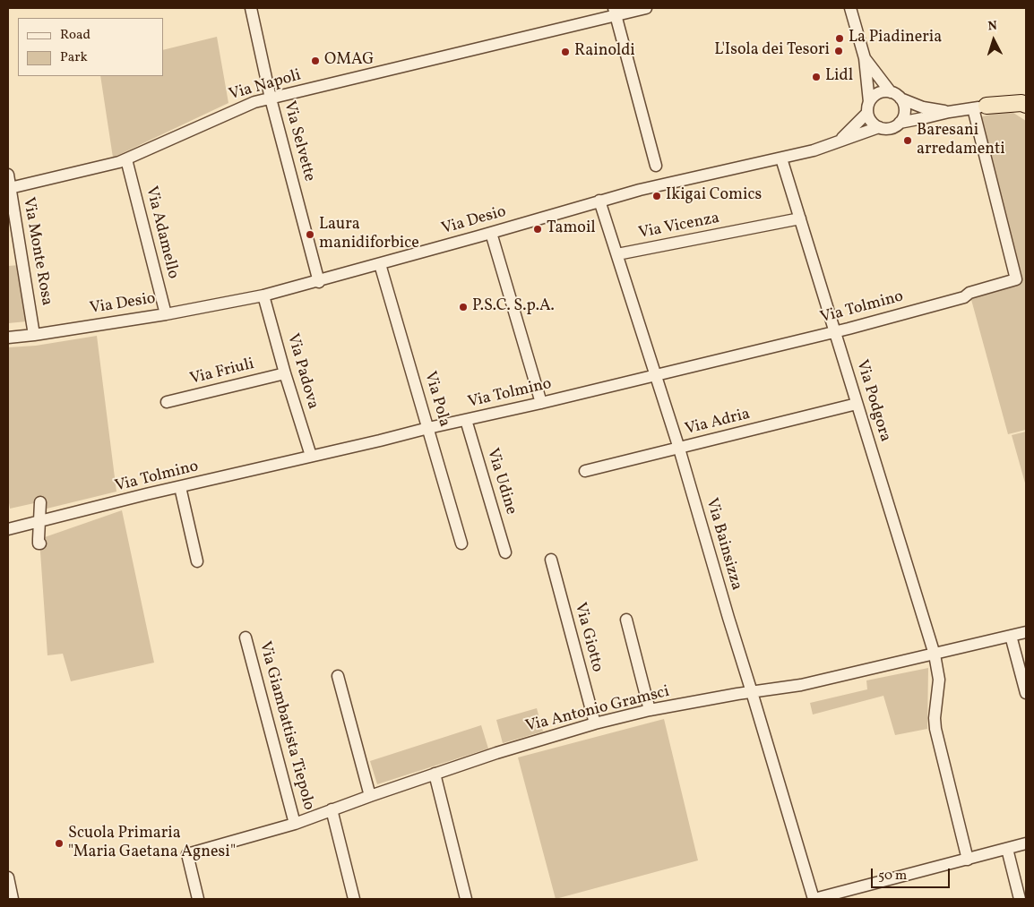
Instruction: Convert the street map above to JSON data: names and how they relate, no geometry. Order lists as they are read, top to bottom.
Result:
{
  "streets": {
    "street": [
      "Via Napoli",
      "Via Selvette",
      "Via Desio",
      "Via Vicenza",
      "Via Adamello",
      "Via Monte Rosa",
      "Via Tolmino",
      "Via Padova",
      "Via Friuli",
      "Via Pola",
      "Via Podgora",
      "Via Adria",
      "Via Udine",
      "Via Bainsizza",
      "Via Giotto",
      "Via Antonio Gramsci",
      "Via Giambattista Tiepolo"
    ]
  },
  "crossings": [
    ["Via Napoli", "Via Selvette"],
    ["Via Napoli", "Via Adamello"],
    ["Via Napoli", "Via Monte Rosa"],
    ["Via Selvette", "Via Desio"],
    ["Via Desio", "Via Adamello"],
    ["Via Desio", "Via Monte Rosa"],
    ["Via Desio", "Via Padova"],
    ["Via Desio", "Via Pola"],
    ["Via Desio", "Via Podgora"],
    ["Via Desio", "Via Bainsizza"],
    ["Via Vicenza", "Via Podgora"],
    ["Via Vicenza", "Via Bainsizza"],
    ["Via Tolmino", "Via Padova"],
    ["Via Tolmino", "Via Pola"],
    ["Via Tolmino", "Via Podgora"],
    ["Via Tolmino", "Via Udine"],
    ["Via Tolmino", "Via Bainsizza"],
    ["Via Padova", "Via Friuli"],
    ["Via Podgora", "Via Adria"],
    ["Via Podgora", "Via Antonio Gramsci"],
    ["Via Adria", "Via Bainsizza"],
    ["Via Bainsizza", "Via Antonio Gramsci"],
    ["Via Giotto", "Via Antonio Gramsci"],
    ["Via Antonio Gramsci", "Via Giambattista Tiepolo"]
  ],
  "places": [
    "La Piadineria",
    "L'Isola dei Tesori",
    "Rainoldi",
    "OMAG",
    "Lidl",
    "Baresani arredamenti",
    "Ikigai Comics",
    "Tamoil",
    "Laura manidiforbice",
    "P.S.C. S.p.A.",
    "Scuola Primaria \"Maria Gaetana Agnesi\""
  ],
  "legend": ["Road", "Park"],
  "scale_bar": "50 m",
  "north": "top"
}
